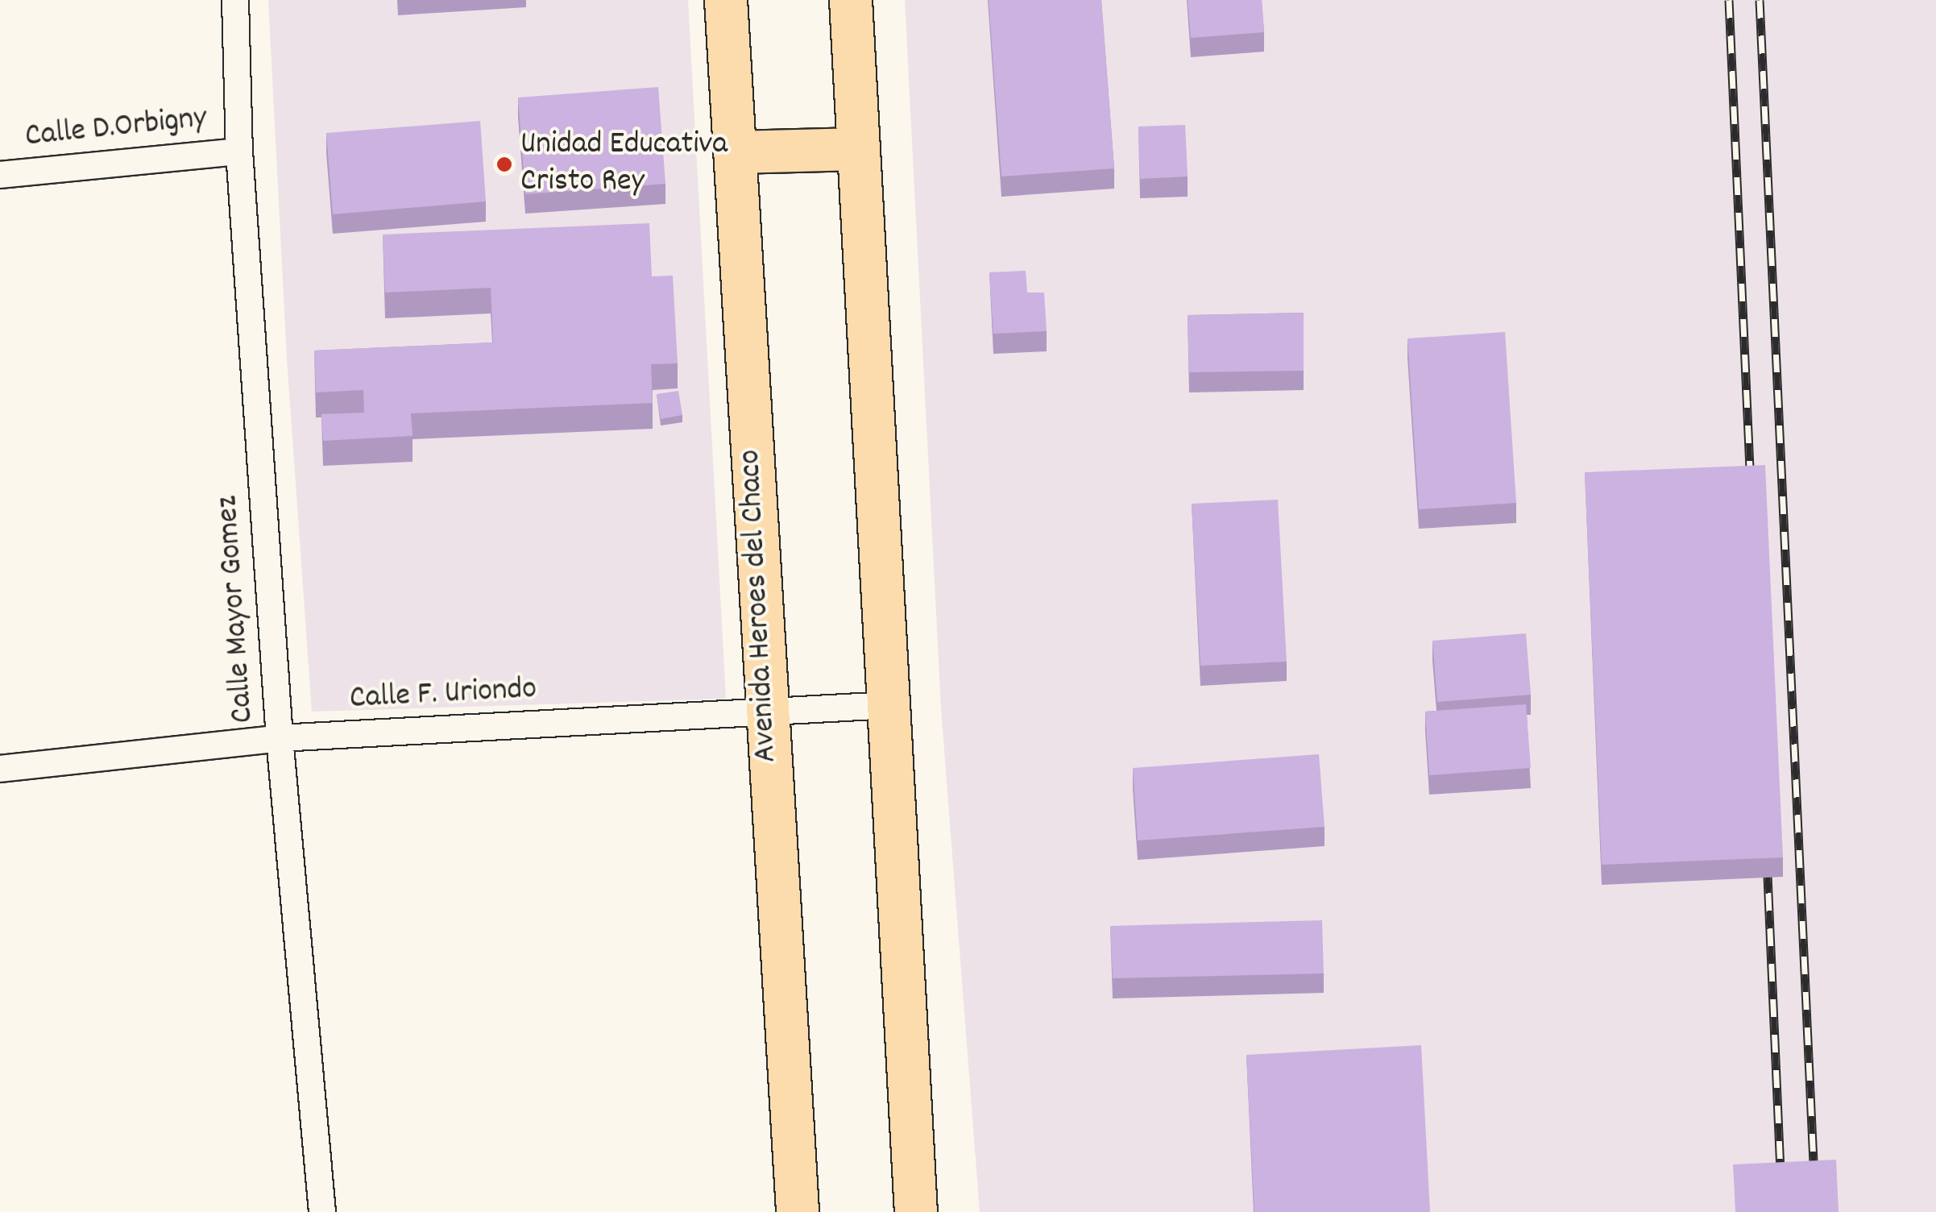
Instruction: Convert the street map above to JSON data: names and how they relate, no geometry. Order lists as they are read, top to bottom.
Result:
{
  "streets": {
    "main road": ["Avenida Heroes del Chaco"],
    "street": ["Calle D.Orbigny", "Calle Mayor Gomez", "Calle F. Uriondo"]
  },
  "crossings": [
    ["Calle D.Orbigny", "Calle Mayor Gomez"],
    ["Avenida Heroes del Chaco", "Calle F. Uriondo"],
    ["Calle Mayor Gomez", "Calle F. Uriondo"]
  ],
  "places": ["Unidad Educativa Cristo Rey"]
}
